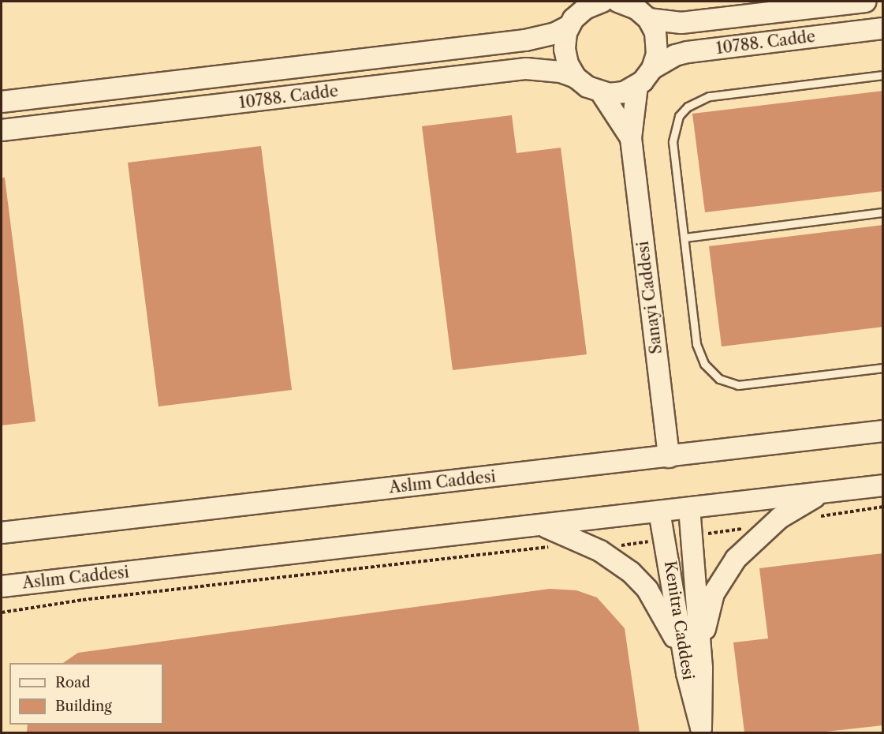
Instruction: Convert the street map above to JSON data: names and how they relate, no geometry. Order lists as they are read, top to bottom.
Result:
{
  "streets": {
    "street": [
      "10788. Cadde",
      "Sanayi Caddesi",
      "Aslım Caddesi",
      "Kenitra Caddesi"
    ]
  },
  "crossings": [
    ["Sanayi Caddesi", "Aslım Caddesi"],
    ["Aslım Caddesi", "Kenitra Caddesi"]
  ],
  "legend": ["Road", "Building"]
}
